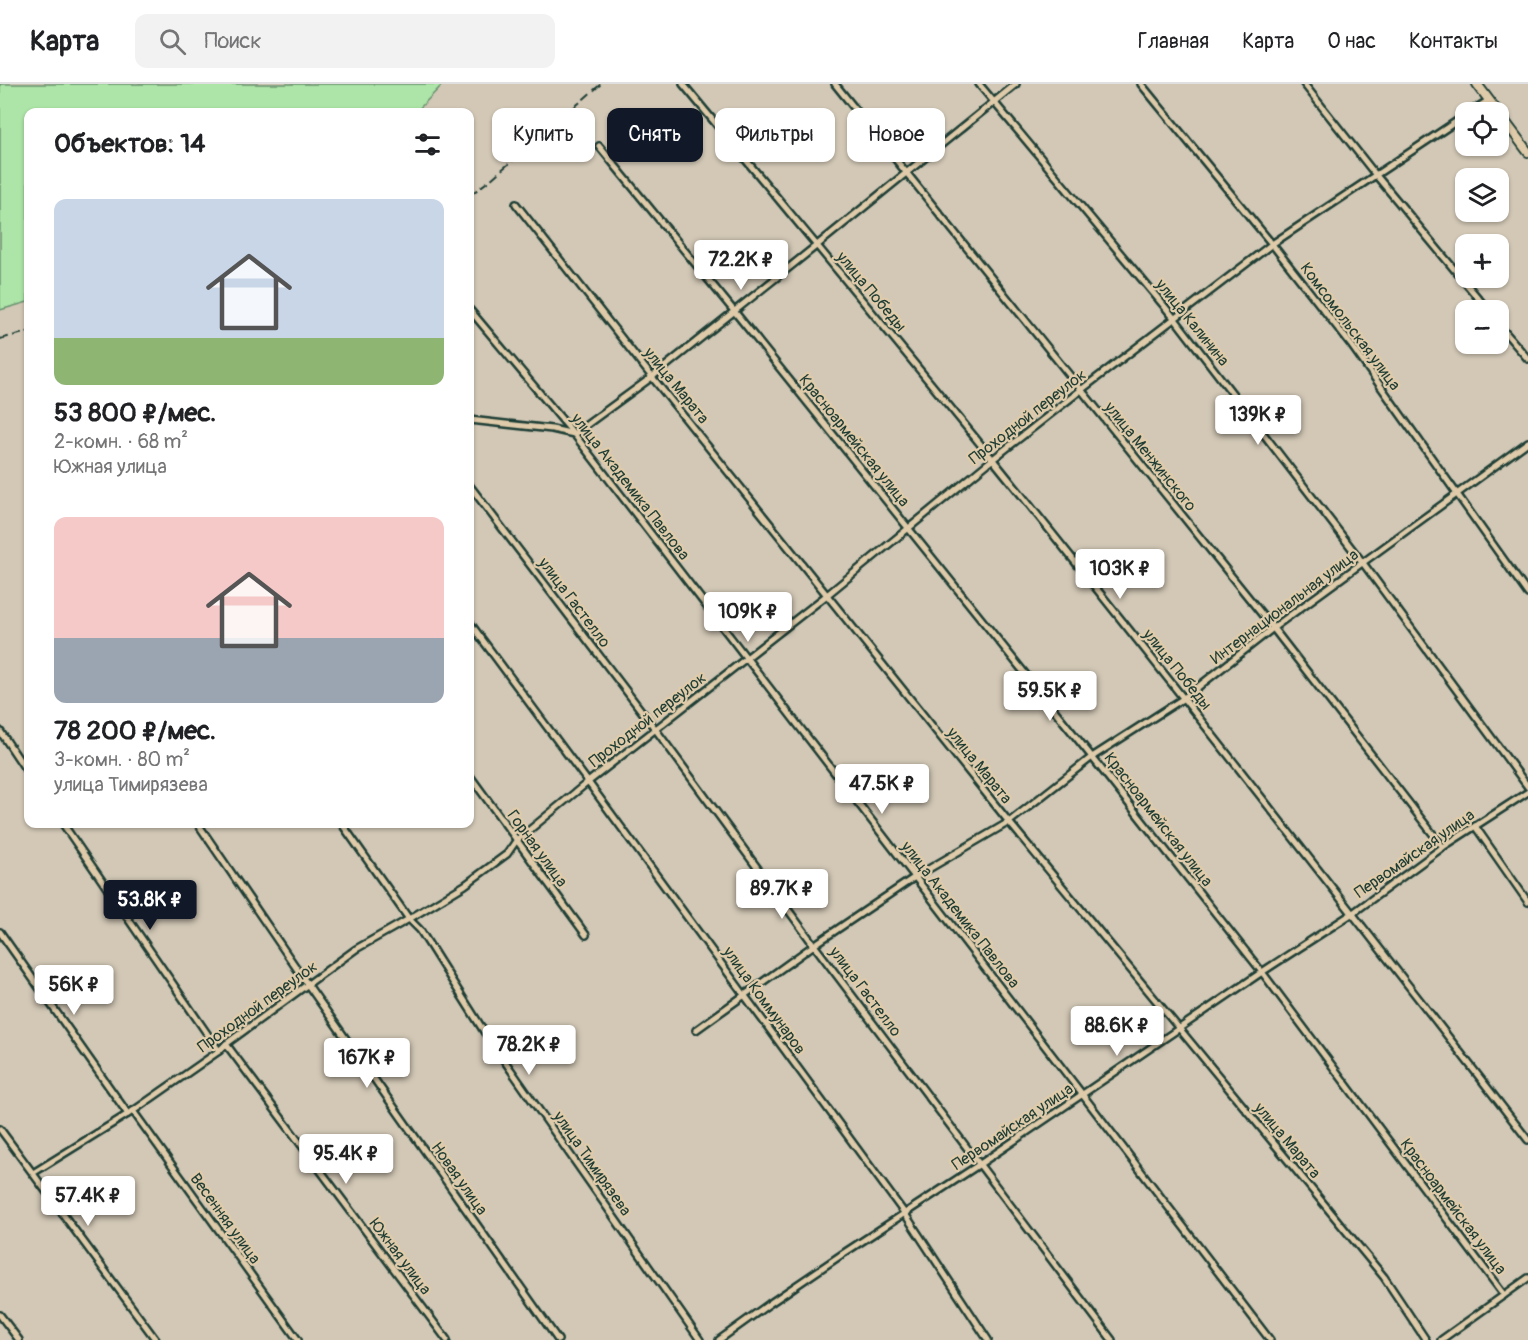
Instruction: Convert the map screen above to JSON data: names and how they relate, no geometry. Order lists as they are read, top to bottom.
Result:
{
  "streets": {
    "street": [
      "улица Победы",
      "улица Калинина",
      "Комсомольская улица",
      "улица Марата",
      "Проходной переулок",
      "Красноармейская улица",
      "улица Менжинского",
      "улица Академика Павлова",
      "улица Гастелло",
      "Интернациональная улица",
      "Горная улица",
      "Первомайская улица",
      "улица Коммунаров",
      "улица Тимирязева",
      "Новая улица",
      "Весенняя улица",
      "Южная улица"
    ]
  },
  "crossings": [
    ["улица Победы", "Проходной переулок"],
    ["улица Победы", "Интернациональная улица"],
    ["улица Победы", "Первомайская улица"],
    ["улица Калинина", "Проходной переулок"],
    ["улица Калинина", "Интернациональная улица"],
    ["Комсомольская улица", "Проходной переулок"],
    ["Комсомольская улица", "Интернациональная улица"],
    ["улица Марата", "Проходной переулок"],
    ["улица Марата", "Интернациональная улица"],
    ["улица Марата", "Первомайская улица"],
    ["Проходной переулок", "Красноармейская улица"],
    ["Проходной переулок", "улица Менжинского"],
    ["Проходной переулок", "улица Академика Павлова"],
    ["Проходной переулок", "улица Гастелло"],
    ["Проходной переулок", "Горная улица"],
    ["Проходной переулок", "улица Коммунаров"],
    ["Проходной переулок", "улица Тимирязева"],
    ["Проходной переулок", "Новая улица"],
    ["Проходной переулок", "Весенняя улица"],
    ["Проходной переулок", "Южная улица"],
    ["Красноармейская улица", "Интернациональная улица"],
    ["Красноармейская улица", "Первомайская улица"],
    ["улица Менжинского", "Интернациональная улица"],
    ["улица Менжинского", "Первомайская улица"],
    ["улица Академика Павлова", "Интернациональная улица"],
    ["улица Академика Павлова", "Первомайская улица"],
    ["улица Гастелло", "Интернациональная улица"],
    ["улица Гастелло", "Первомайская улица"],
    ["Интернациональная улица", "улица Коммунаров"],
    ["Первомайская улица", "улица Коммунаров"]
  ],
  "page": {
    "header": "Карта",
    "search": "Поиск",
    "nav": [
      "Главная",
      "Карта",
      "О нас",
      "Контакты"
    ],
    "map_buttons": ["+", "−"],
    "chip": [
      "Купить",
      "Снять",
      "Фильтры",
      "Новое"
    ],
    "heading": "Объектов: 14",
    "list": [
      {
        "name": "53 800 ₽/мес.",
        "note": "2-комн. · 68 m² · Южная улица"
      },
      {
        "name": "78 200 ₽/мес.",
        "note": "3-комн. · 80 m² · улица Тимирязева"
      }
    ],
    "price": [
      "72.2K ₽",
      "139K ₽",
      "103K ₽",
      "109K ₽",
      "59.5K ₽",
      "47.5K ₽",
      "89.7K ₽",
      "53.8K ₽",
      "56K ₽",
      "88.6K ₽",
      "78.2K ₽",
      "167K ₽",
      "95.4K ₽",
      "57.4K ₽"
    ]
  }
}
